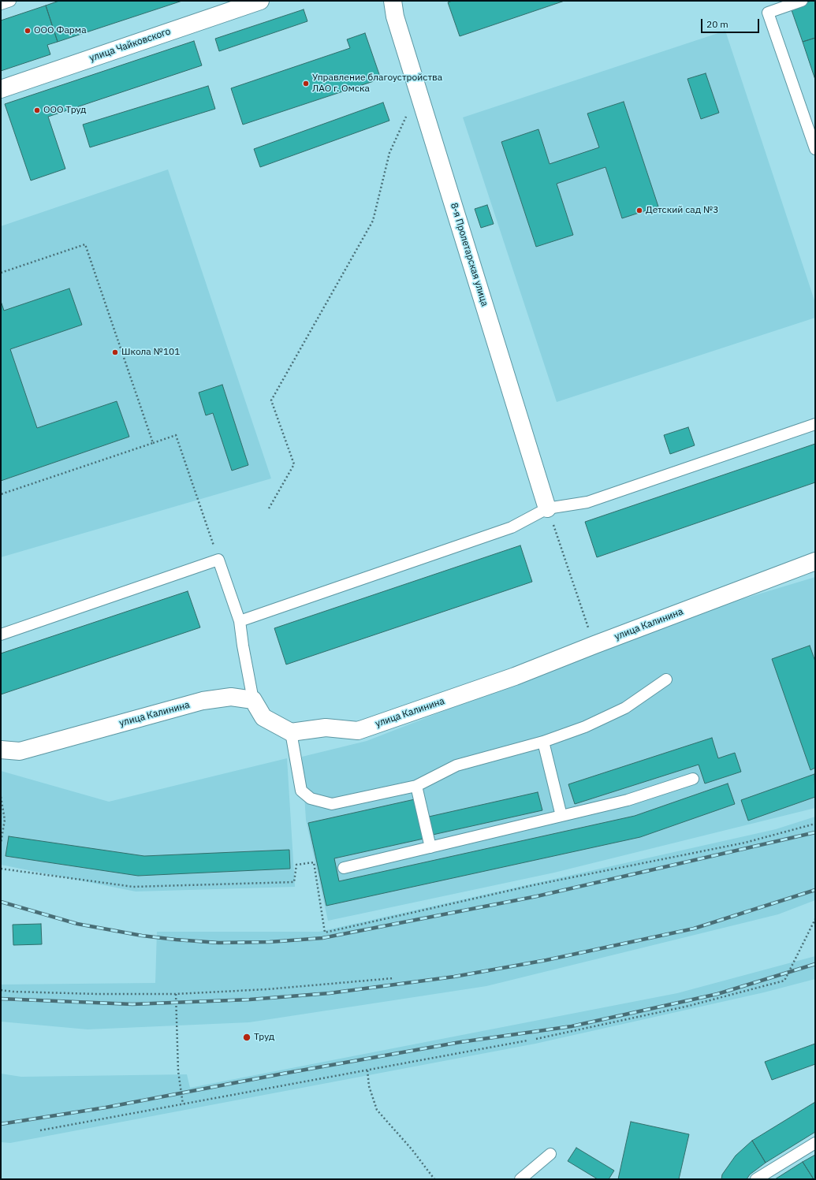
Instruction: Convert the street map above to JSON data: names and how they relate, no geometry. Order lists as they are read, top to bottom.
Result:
{
  "streets": {
    "street": ["улица Чайковского", "8-я Пролетарская улица", "улица Калинина"]
  },
  "places": [
    "ООО Фарма",
    "Управление благоустройства ЛАО г. Омска",
    "ООО Труд",
    "Детский сад №3",
    "Школа №101",
    "Труд"
  ],
  "scale_bar": "20 m"
}
